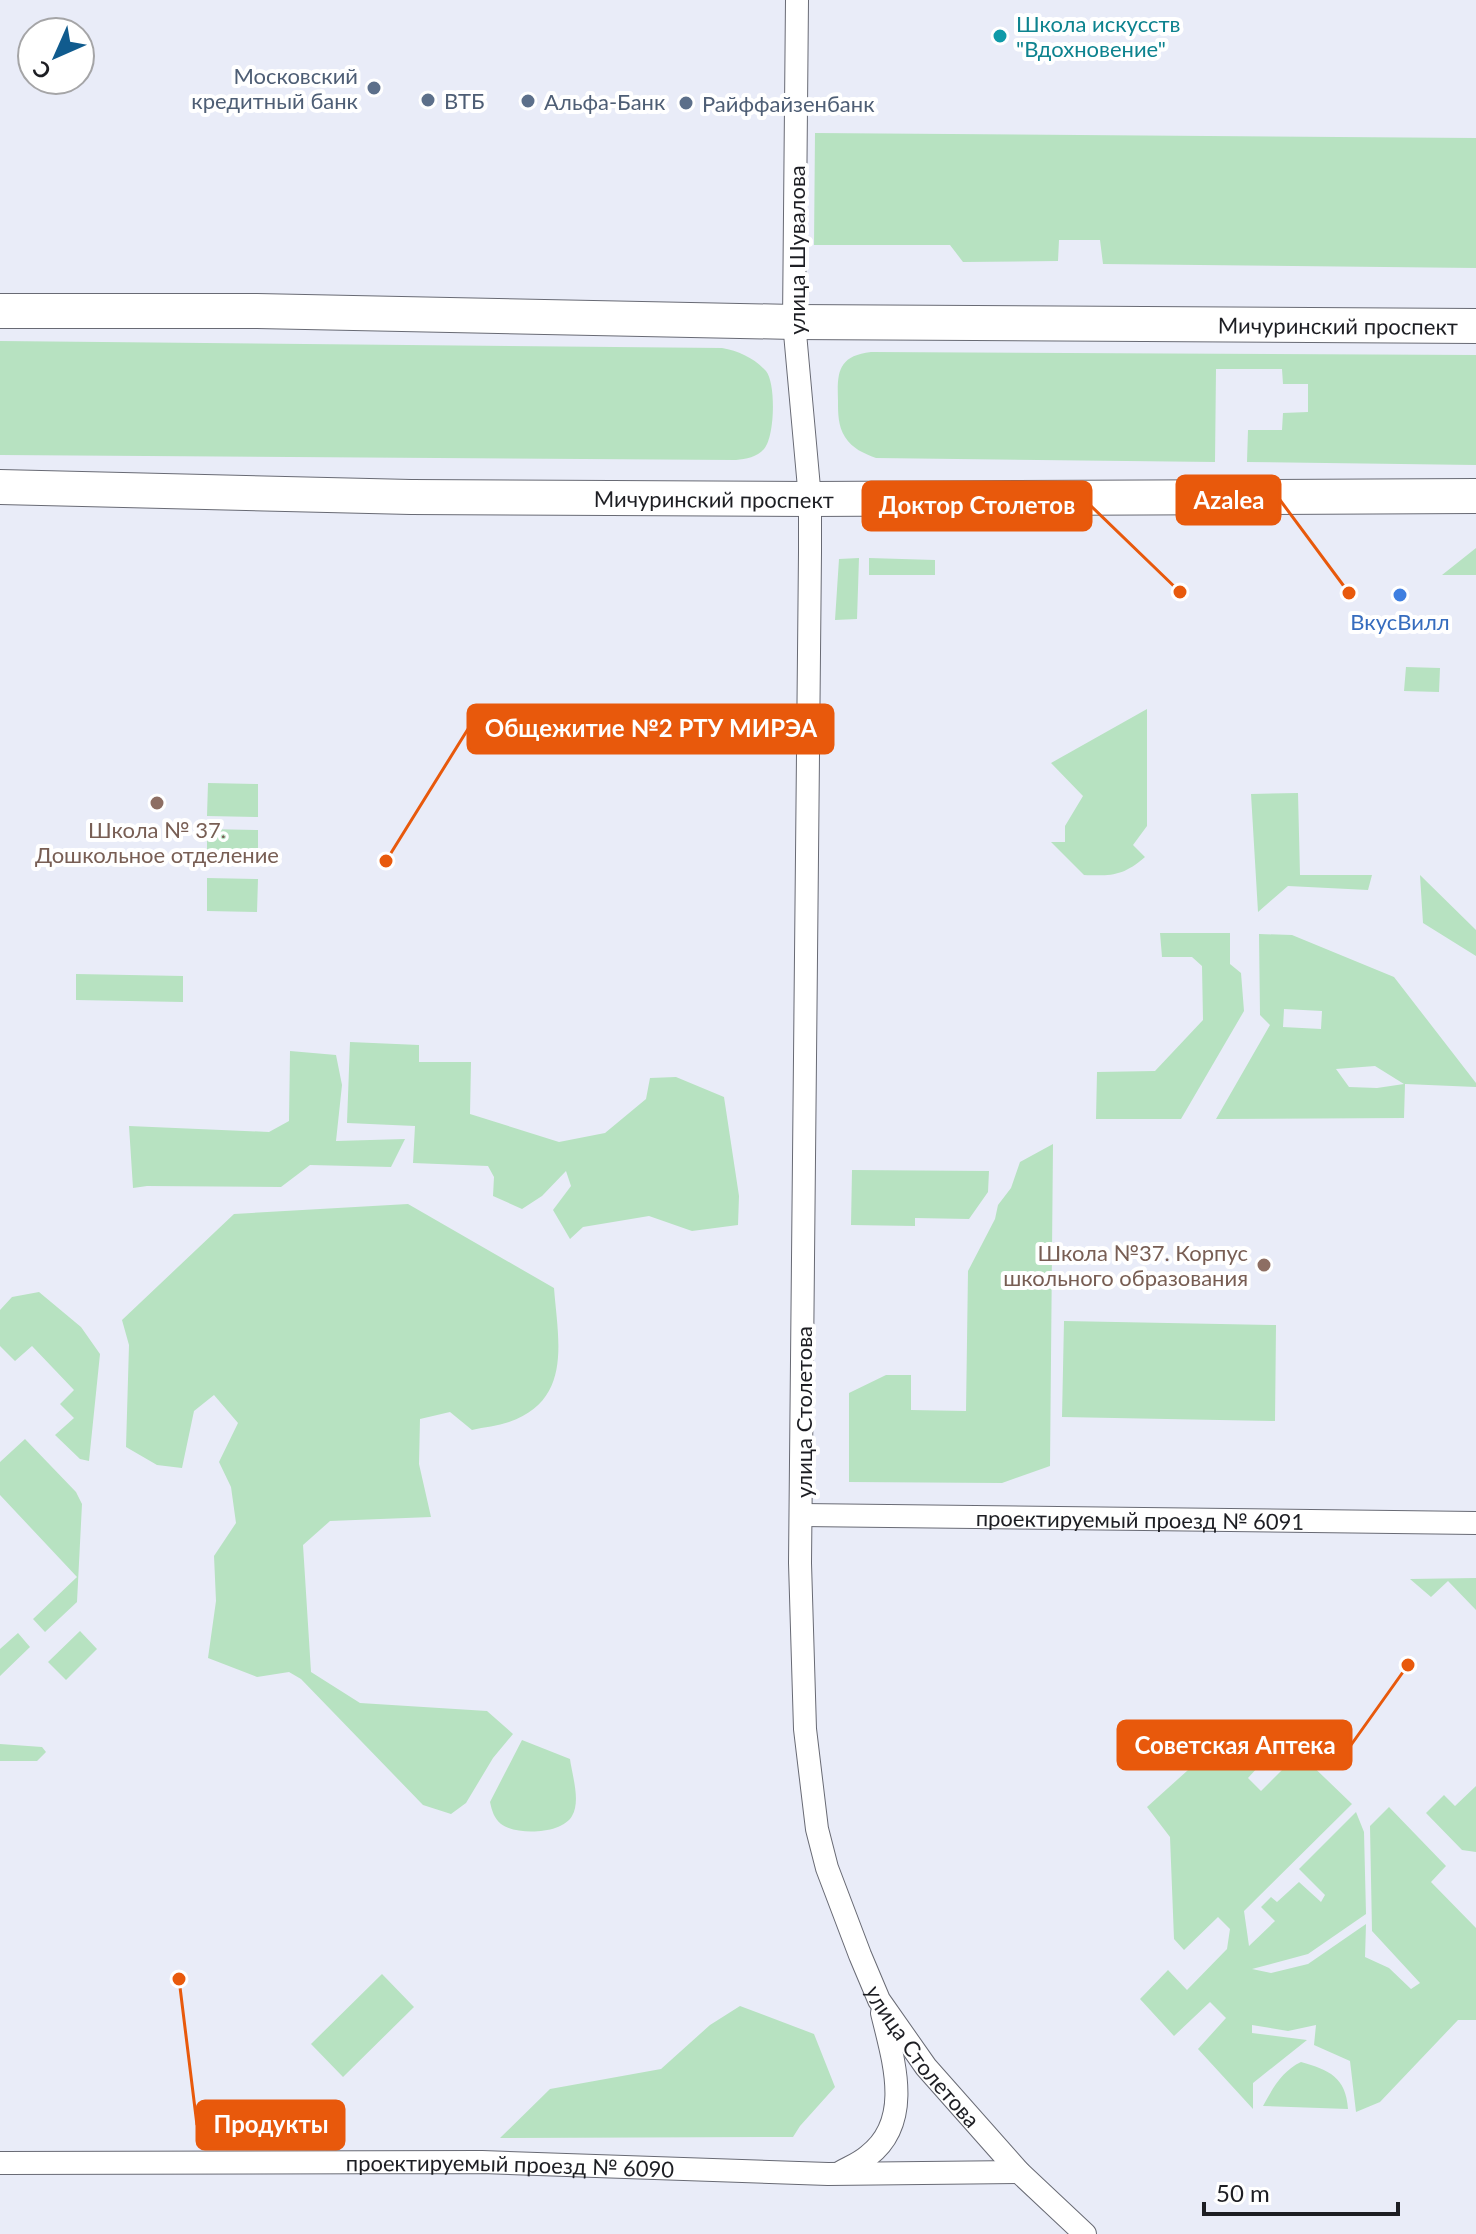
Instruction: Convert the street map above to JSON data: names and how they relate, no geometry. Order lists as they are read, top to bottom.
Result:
{
  "streets": {
    "main road": ["Мичуринский проспект"],
    "street": [
      "улица Шувалова",
      "улица Столетова",
      "проектируемый проезд № 6091",
      "проектируемый проезд № 6090"
    ]
  },
  "crossings": [
    ["улица Шувалова", "Мичуринский проспект"],
    ["улица Шувалова", "улица Столетова"],
    ["Мичуринский проспект", "улица Столетова"],
    ["улица Столетова", "проектируемый проезд № 6091"],
    ["улица Столетова", "проектируемый проезд № 6090"]
  ],
  "places": [
    "Школа искусств \"Вдохновение\"",
    "Московский кредитный банк",
    "ВТБ",
    "Альфа-Банк",
    "Райффайзенбанк",
    "Доктор Столетов",
    "Azalea",
    "ВкусВилл",
    "Школа № 37. Дошкольное отделение",
    "Общежитие №2 РТУ МИРЭА",
    "Школа №37. Корпус школьного образования",
    "Советская Аптека",
    "Продукты"
  ],
  "scale_bar": "50 m",
  "north": "bottom left"
}
